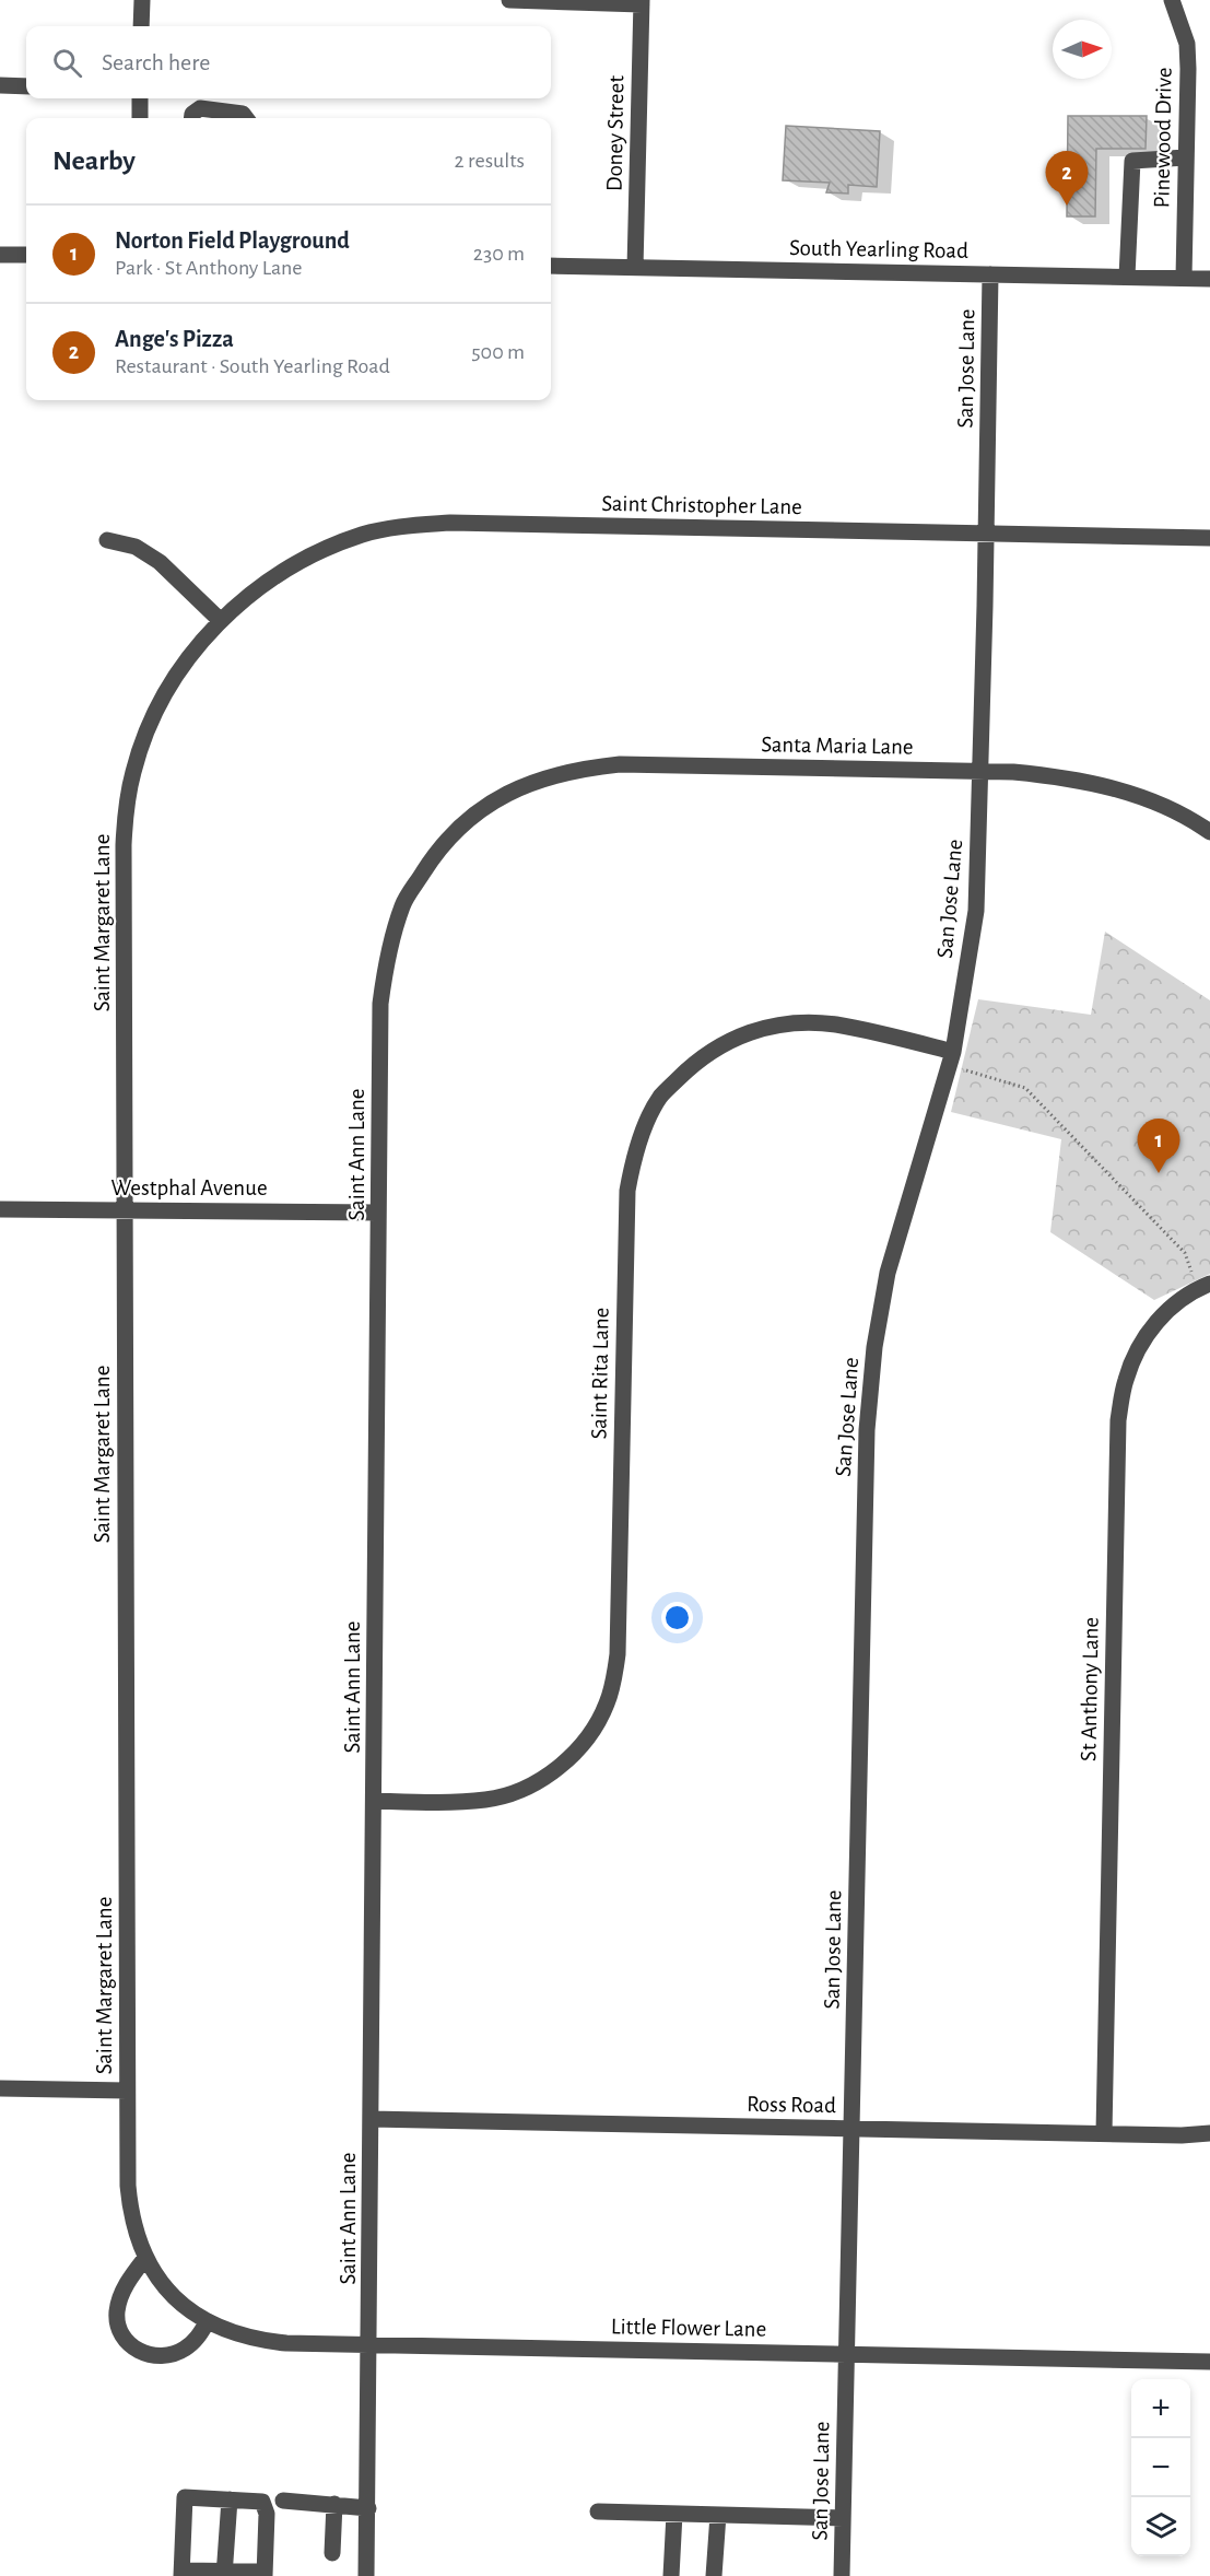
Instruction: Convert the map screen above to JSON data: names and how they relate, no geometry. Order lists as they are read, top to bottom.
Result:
{
  "streets": {
    "street": [
      "Doney Street",
      "Pinewood Drive",
      "South Yearling Road",
      "San Jose Lane",
      "Saint Christopher Lane",
      "Santa Maria Lane",
      "Saint Margaret Lane",
      "Saint Ann Lane",
      "Westphal Avenue",
      "Saint Rita Lane",
      "St Anthony Lane",
      "Ross Road",
      "Little Flower Lane"
    ]
  },
  "crossings": [
    ["Doney Street", "South Yearling Road"],
    ["Pinewood Drive", "South Yearling Road"],
    ["South Yearling Road", "San Jose Lane"],
    ["San Jose Lane", "Saint Christopher Lane"],
    ["San Jose Lane", "Santa Maria Lane"],
    ["San Jose Lane", "Saint Rita Lane"],
    ["San Jose Lane", "Ross Road"],
    ["San Jose Lane", "Little Flower Lane"],
    ["Saint Christopher Lane", "Saint Margaret Lane"],
    ["Santa Maria Lane", "Saint Ann Lane"],
    ["Saint Margaret Lane", "Westphal Avenue"],
    ["Saint Margaret Lane", "Little Flower Lane"],
    ["Saint Ann Lane", "Westphal Avenue"],
    ["Saint Ann Lane", "Saint Rita Lane"],
    ["Saint Ann Lane", "Ross Road"],
    ["Saint Ann Lane", "Little Flower Lane"],
    ["St Anthony Lane", "Ross Road"]
  ],
  "north": "right",
  "page": {
    "search": "Search here",
    "heading": ["Nearby", "2 results"],
    "pins": ["2", "1"],
    "list": [
      {
        "mark": "1",
        "name": "Norton Field Playground",
        "note": "Park · St Anthony Lane",
        "value": "230 m"
      },
      {
        "mark": "2",
        "name": "Ange's Pizza",
        "note": "Restaurant · South Yearling Road",
        "value": "500 m"
      }
    ],
    "map_buttons": ["+", "−"]
  }
}
